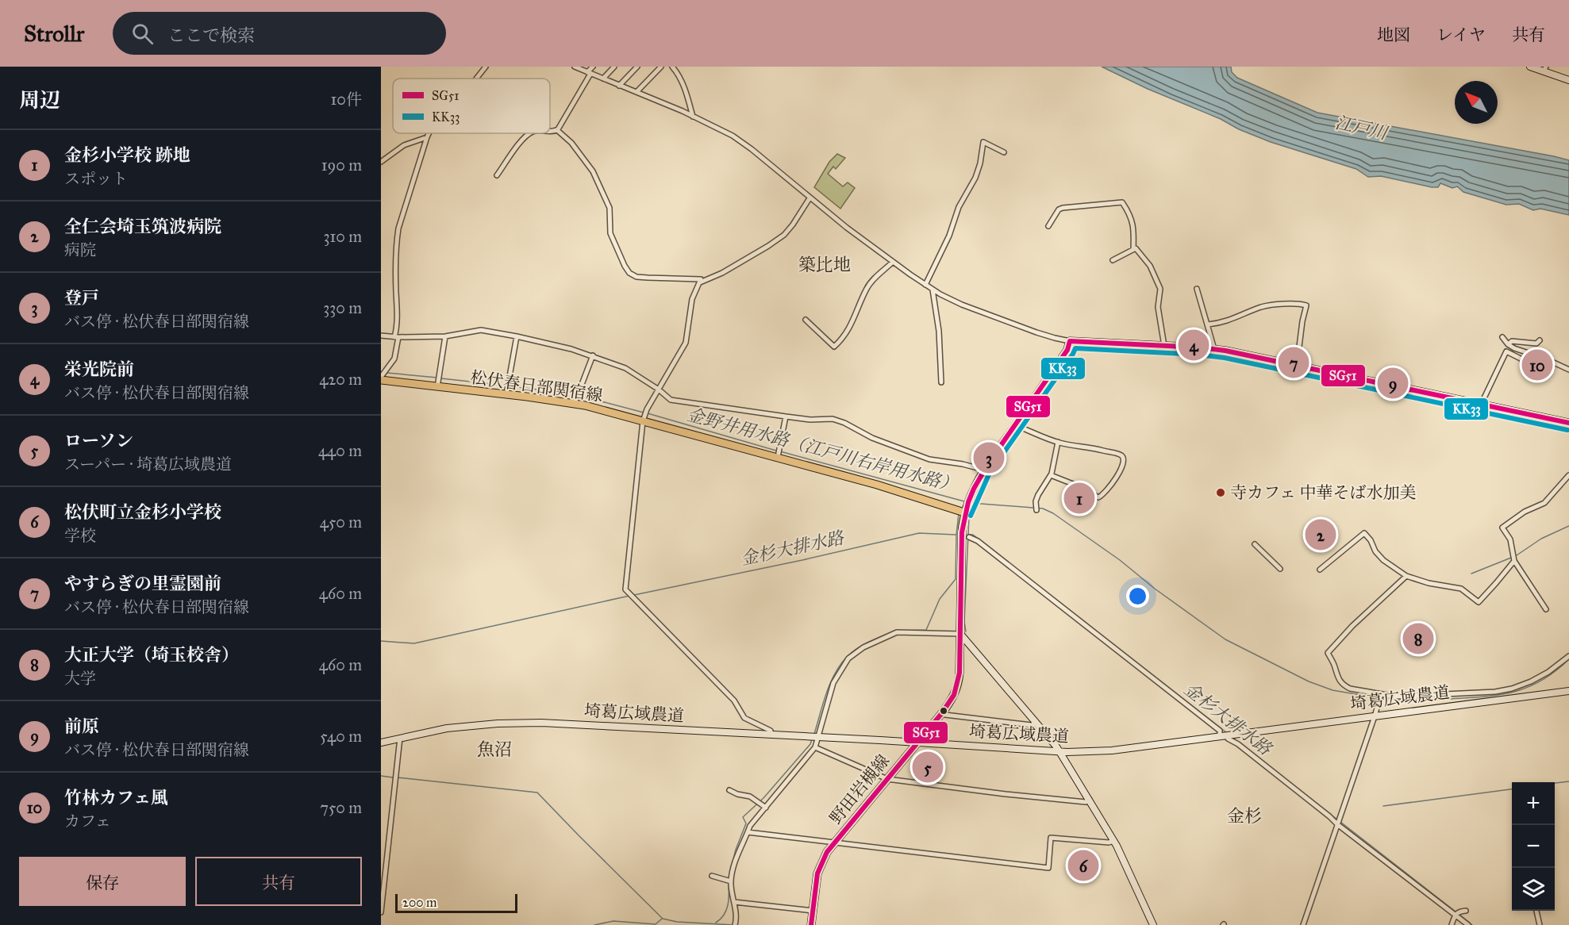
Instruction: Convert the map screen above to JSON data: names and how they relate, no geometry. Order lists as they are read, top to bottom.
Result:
{
  "streets": {
    "main road": ["松伏春日部関宿線", "野田岩槻線"],
    "street": ["埼葛広域農道"]
  },
  "crossings": [
    ["松伏春日部関宿線", "野田岩槻線"],
    ["埼葛広域農道", "野田岩槻線"]
  ],
  "districts": ["築比地", "魚沼", "金杉"],
  "water": ["江戸川", "金野井用水路（江戸川右岸用水路）", "金杉大排水路"],
  "places": ["寺カフェ 中華そば水加美"],
  "lines": ["transit line SG51", "transit line KK33"],
  "legend": ["SG51", "KK33"],
  "scale_bar": "200 m",
  "north": "top left",
  "page": {
    "header": "Strollr",
    "search": "ここで検索",
    "nav": ["地図", "レイヤ", "共有"],
    "heading": ["周辺", "10件"],
    "list": [
      {
        "mark": "1",
        "name": "金杉小学校 跡地",
        "note": "スポット",
        "value": "190 m"
      },
      {
        "mark": "2",
        "name": "全仁会埼玉筑波病院",
        "note": "病院",
        "value": "310 m"
      },
      {
        "mark": "3",
        "name": "登戸",
        "note": "バス停 · 松伏春日部関宿線",
        "value": "330 m"
      },
      {
        "mark": "4",
        "name": "栄光院前",
        "note": "バス停 · 松伏春日部関宿線",
        "value": "420 m"
      },
      {
        "mark": "5",
        "name": "ローソン",
        "note": "スーパー · 埼葛広域農道",
        "value": "440 m"
      },
      {
        "mark": "6",
        "name": "松伏町立金杉小学校",
        "note": "学校",
        "value": "450 m"
      },
      {
        "mark": "7",
        "name": "やすらぎの里霊園前",
        "note": "バス停 · 松伏春日部関宿線",
        "value": "460 m"
      },
      {
        "mark": "8",
        "name": "大正大学（埼玉校舎）",
        "note": "大学",
        "value": "460 m"
      },
      {
        "mark": "9",
        "name": "前原",
        "note": "バス停 · 松伏春日部関宿線",
        "value": "540 m"
      },
      {
        "mark": "10",
        "name": "竹林カフェ風",
        "note": "カフェ",
        "value": "750 m"
      }
    ],
    "pins": [
      "4",
      "7",
      "10",
      "9",
      "3",
      "1",
      "2",
      "8",
      "5",
      "6"
    ],
    "map_buttons": ["+", "−"],
    "buttons": ["保存", "共有"],
    "scale": "200 m"
  }
}
